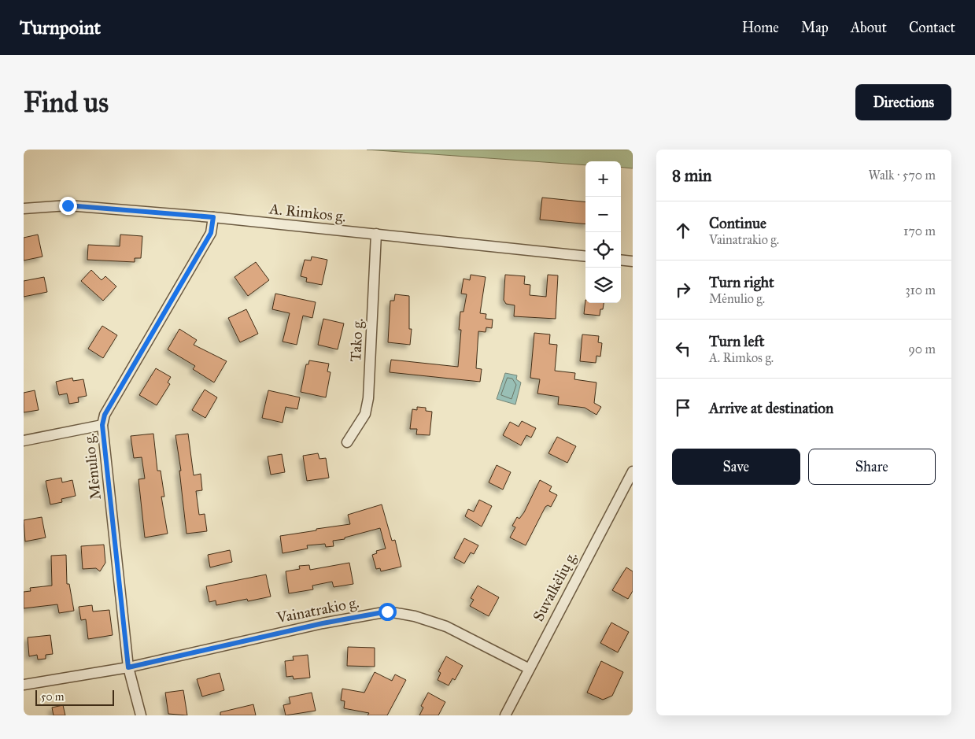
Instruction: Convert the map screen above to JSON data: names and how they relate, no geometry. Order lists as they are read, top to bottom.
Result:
{
  "streets": {
    "street": [
      "A. Rimkos g.",
      "Tako g.",
      "Mėnulio g.",
      "Suvalkėlių g.",
      "Vainatrakio g."
    ]
  },
  "crossings": [
    ["A. Rimkos g.", "Tako g."],
    ["A. Rimkos g.", "Mėnulio g."],
    ["Mėnulio g.", "Vainatrakio g."],
    ["Suvalkėlių g.", "Vainatrakio g."]
  ],
  "scale_bar": "50 m",
  "page": {
    "header": "Turnpoint",
    "nav": [
      "Home",
      "Map",
      "About",
      "Contact"
    ],
    "buttons": [
      "Directions",
      ["Save", "Share"]
    ],
    "title": "Find us",
    "heading": ["8 min", "Walk · 570 m"],
    "map_buttons": ["+", "−"],
    "list": [
      ["Continue", "Vainatrakio g.", "170 m"],
      ["Turn right", "Mėnulio g.", "310 m"],
      ["Turn left", "A. Rimkos g.", "90 m"],
      "Arrive at destination"
    ],
    "scale": "50 m"
  }
}
